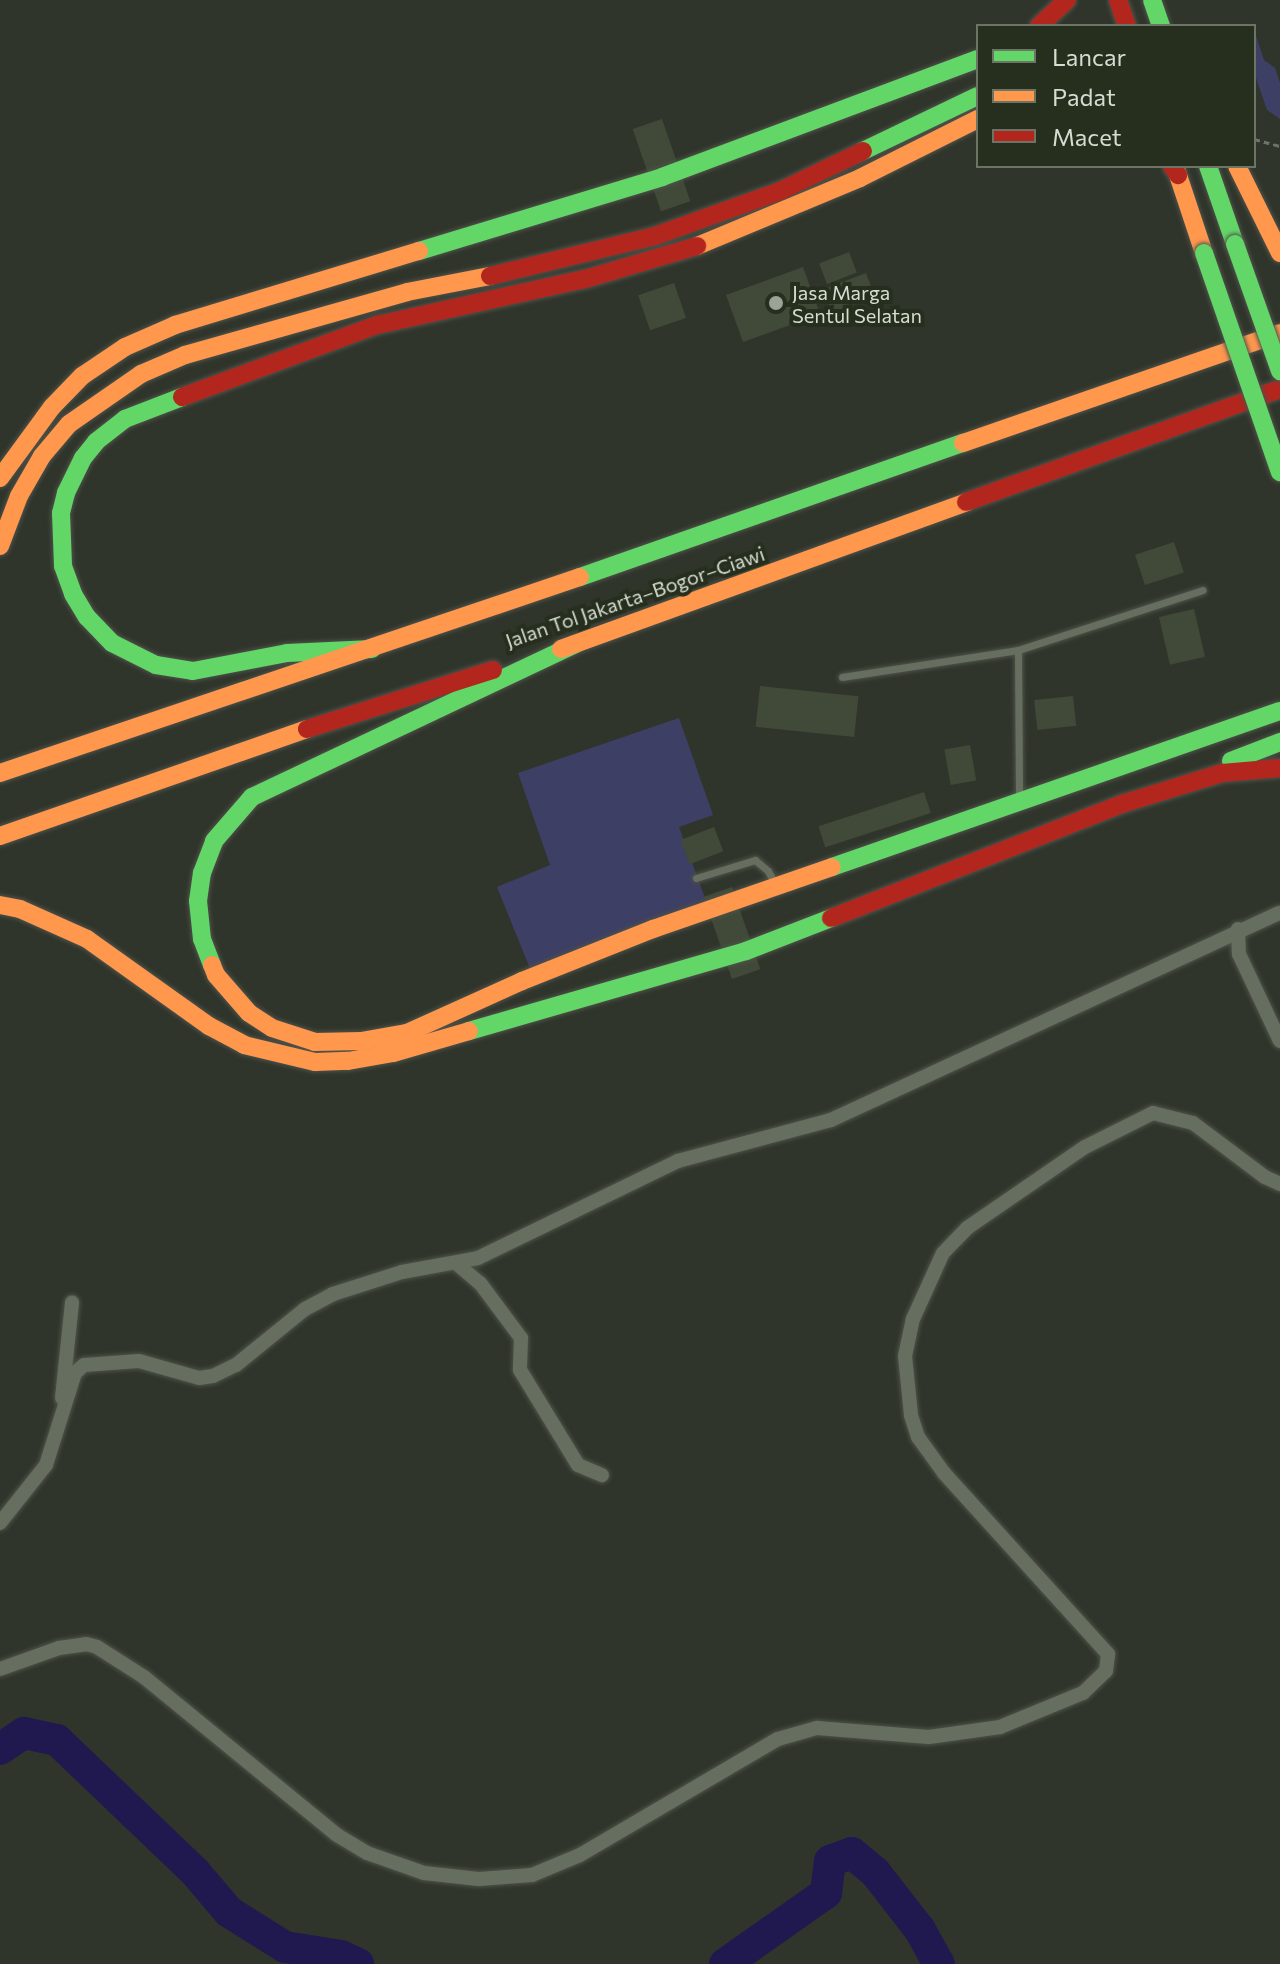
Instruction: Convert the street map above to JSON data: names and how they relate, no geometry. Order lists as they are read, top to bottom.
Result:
{
  "streets": {
    "main road": ["Jalan Tol Jakarta–Bogor–Ciawi"]
  },
  "places": ["Jasa Marga Sentul Selatan"],
  "legend": ["Lancar", "Padat", "Macet"]
}
